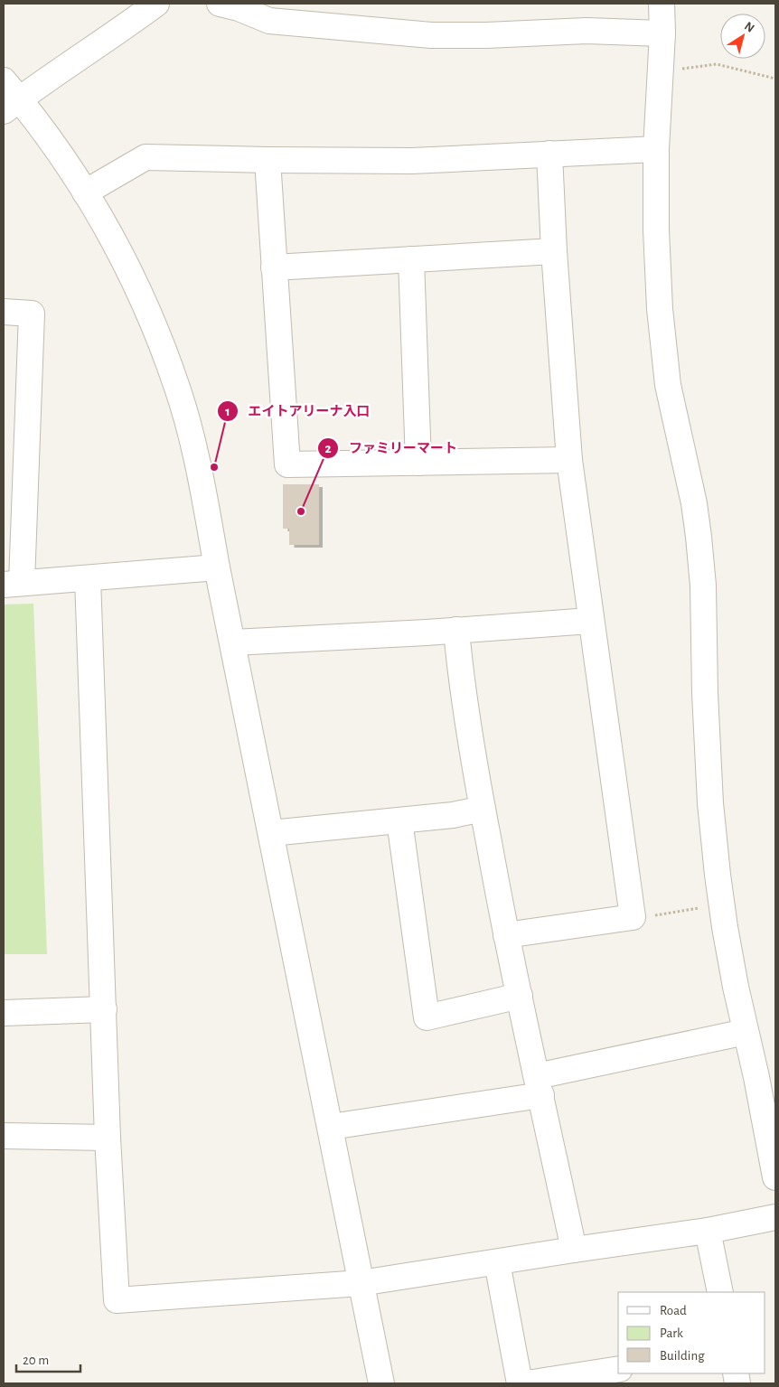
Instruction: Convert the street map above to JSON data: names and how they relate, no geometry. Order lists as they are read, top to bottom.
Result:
{
  "places": ["エイトアリーナ入口", "ファミリーマート"],
  "legend": ["Road", "Park", "Building"],
  "scale_bar": "20 m",
  "north": "top right"
}
